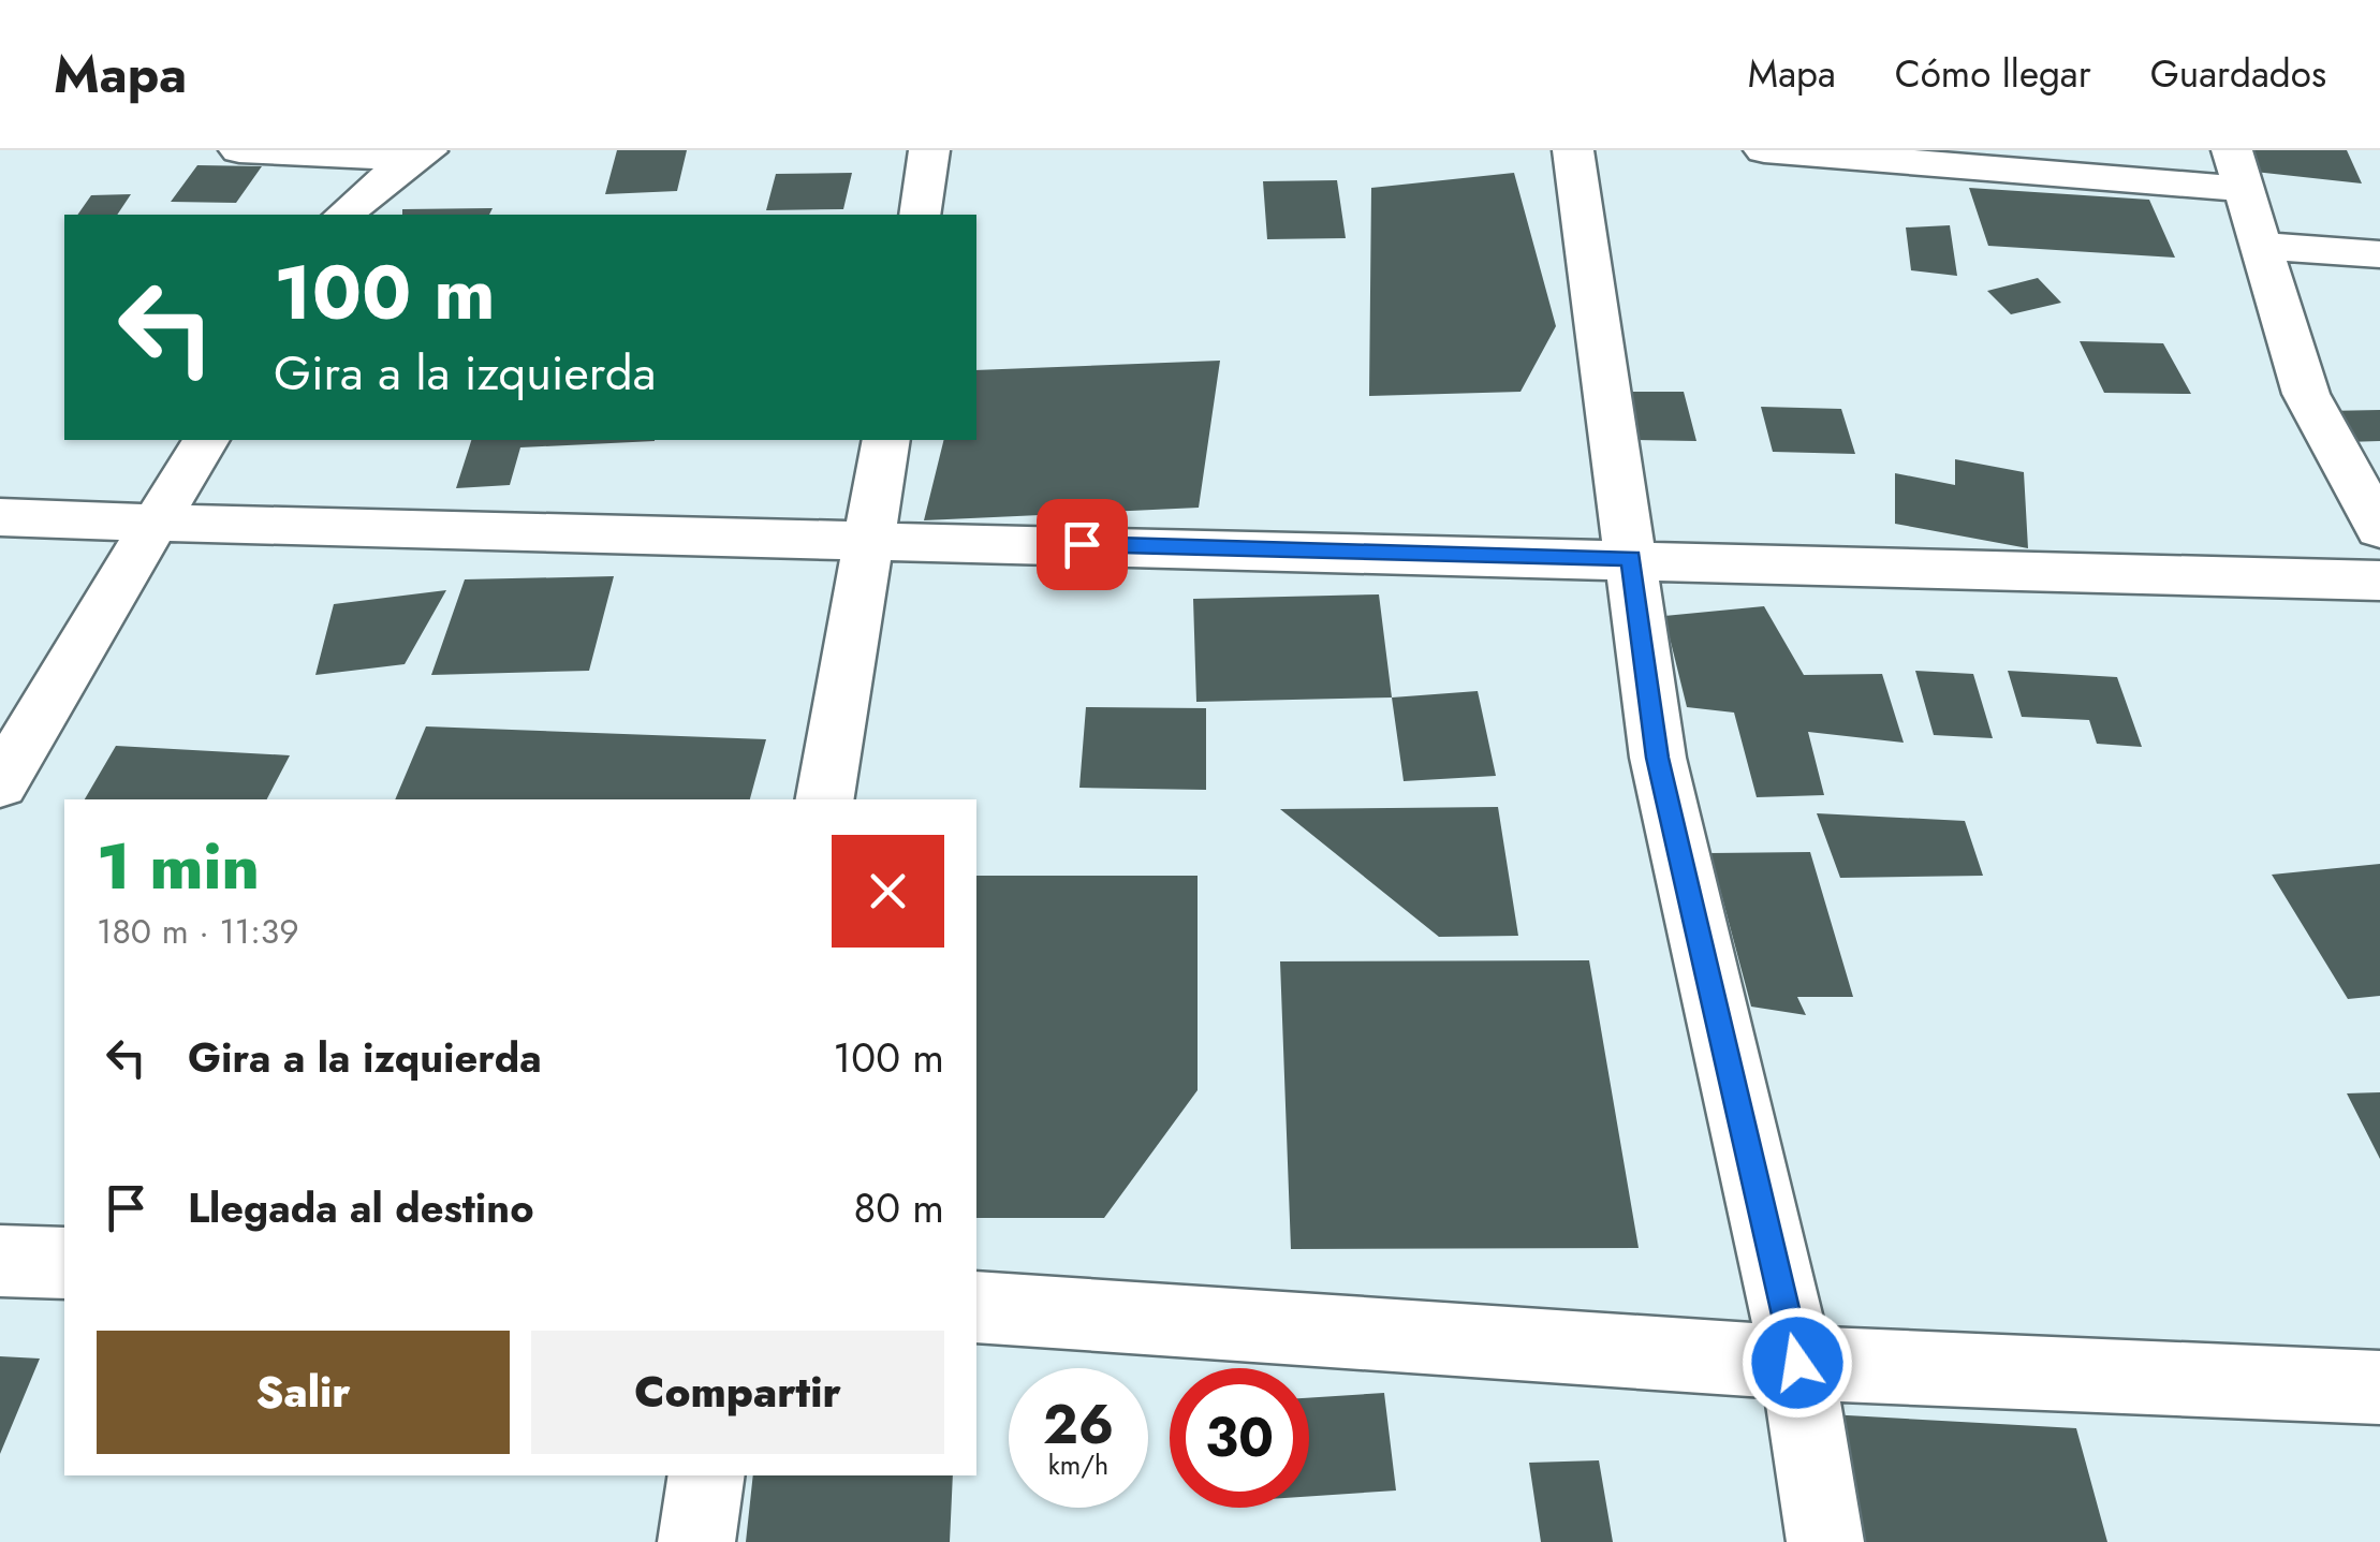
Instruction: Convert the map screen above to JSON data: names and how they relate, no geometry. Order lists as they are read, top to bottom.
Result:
{
  "page": {
    "header": "Mapa",
    "nav": ["Mapa", "Cómo llegar", "Guardados"],
    "turn": ["100 m", "Gira a la izquierda"],
    "heading": ["1 min", "180 m · 11:39"],
    "list": [
      {
        "name": "Gira a la izquierda",
        "value": "100 m"
      },
      {
        "name": "Llegada al destino",
        "value": "80 m"
      }
    ],
    "buttons": ["Salir", "Compartir"],
    "speed": "26 km/h",
    "limit": "30"
  }
}
